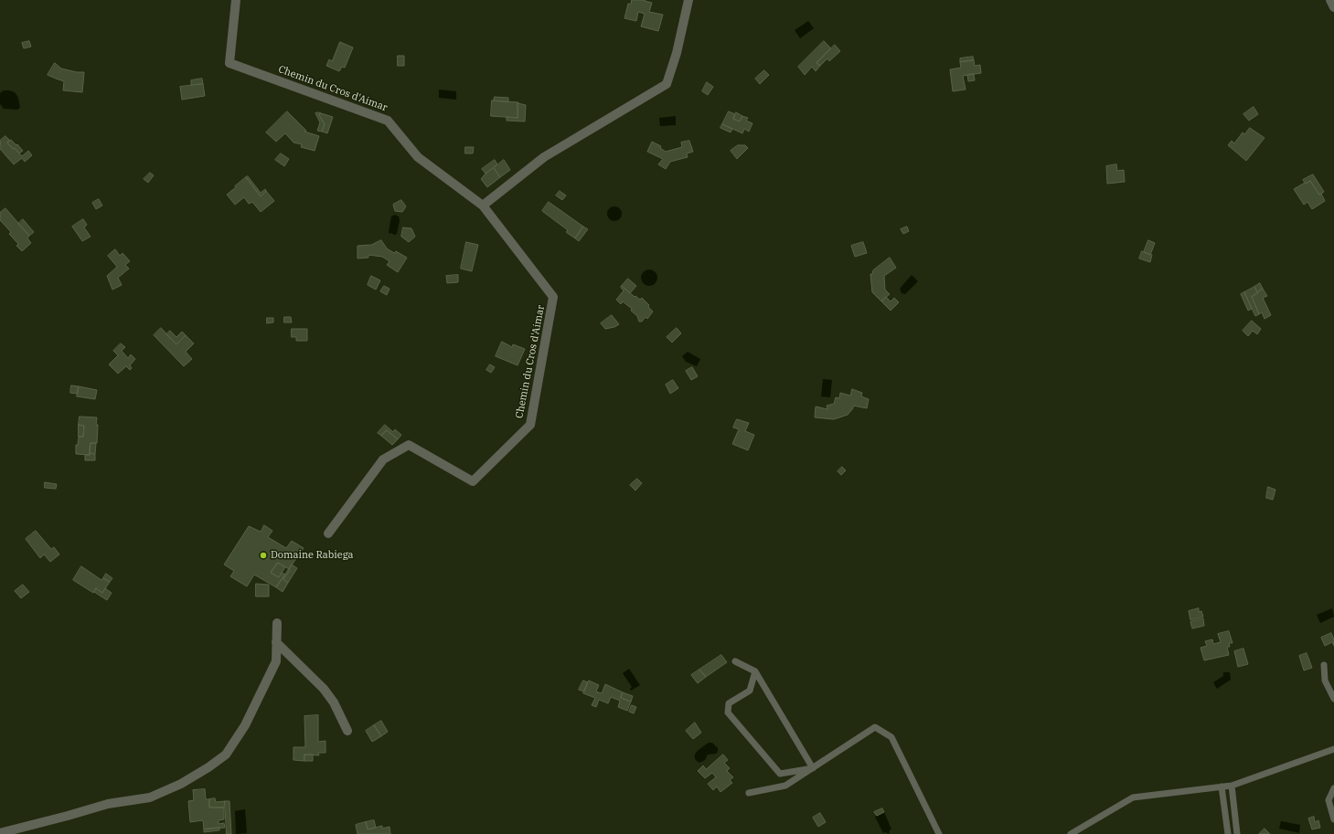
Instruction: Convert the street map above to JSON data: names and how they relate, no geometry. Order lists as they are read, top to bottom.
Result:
{
  "streets": {
    "street": ["Chemin du Cros d'Aimar"]
  },
  "places": ["Domaine Rabiega"]
}
